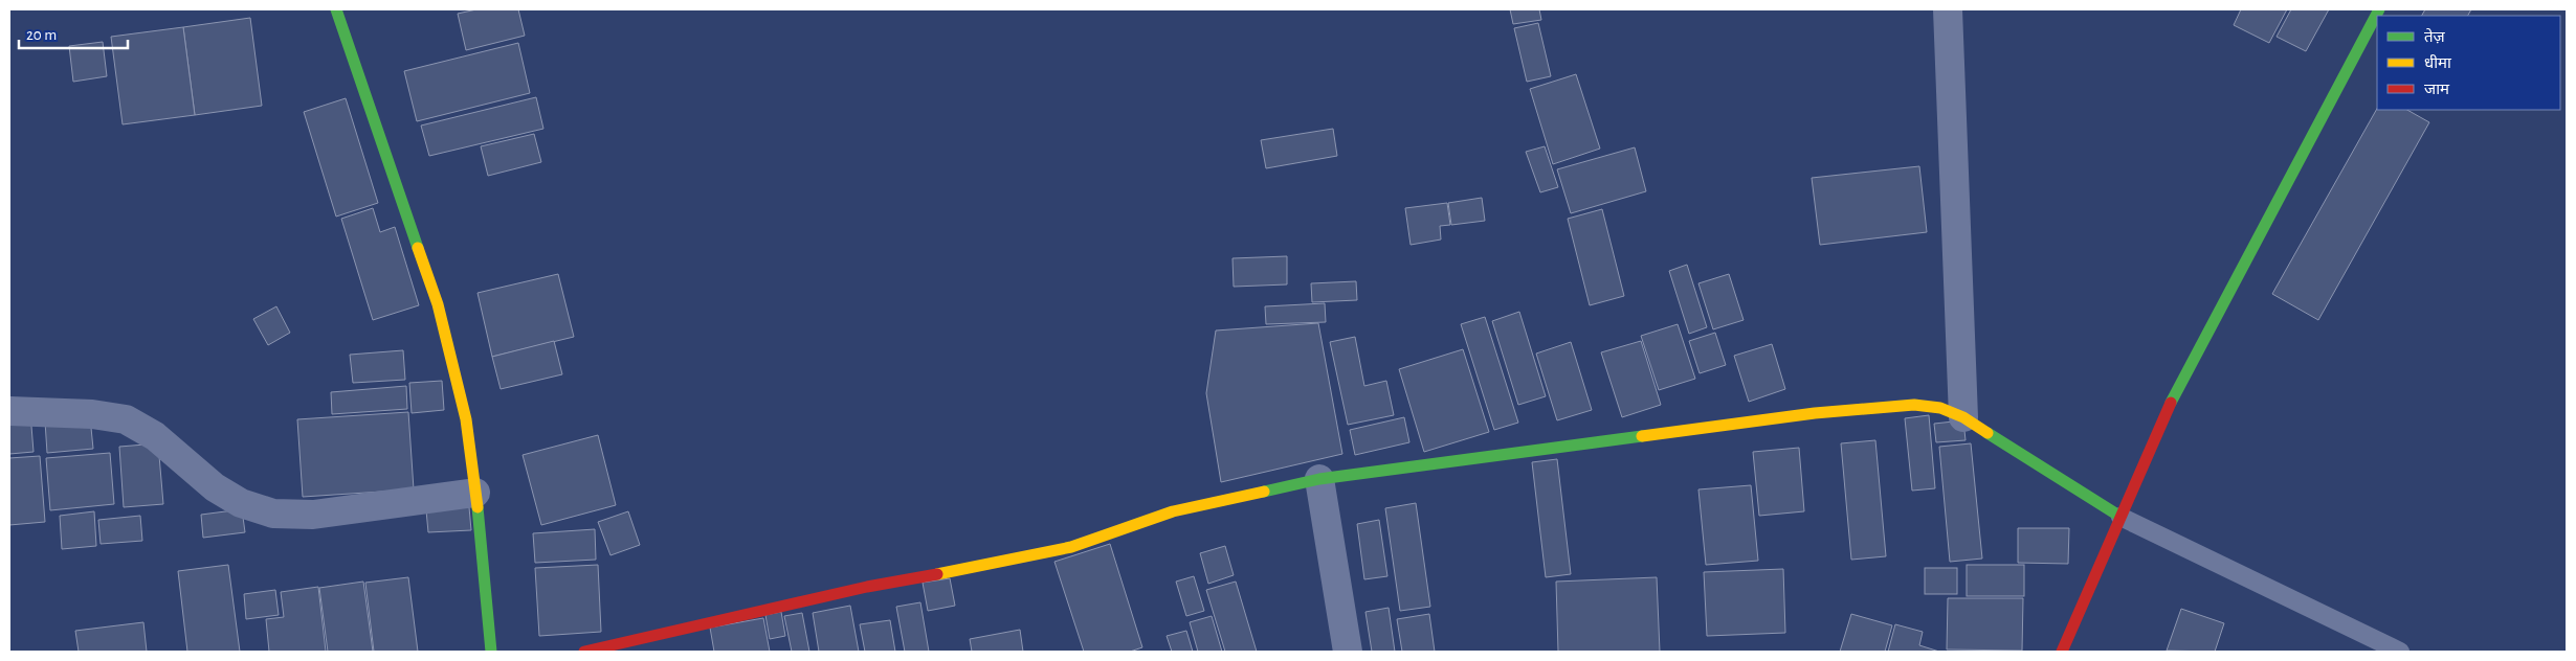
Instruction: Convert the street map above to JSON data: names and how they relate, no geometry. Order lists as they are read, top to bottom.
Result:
{
  "legend": ["तेज़", "धीमा", "जाम"],
  "scale_bar": "20 m"
}
